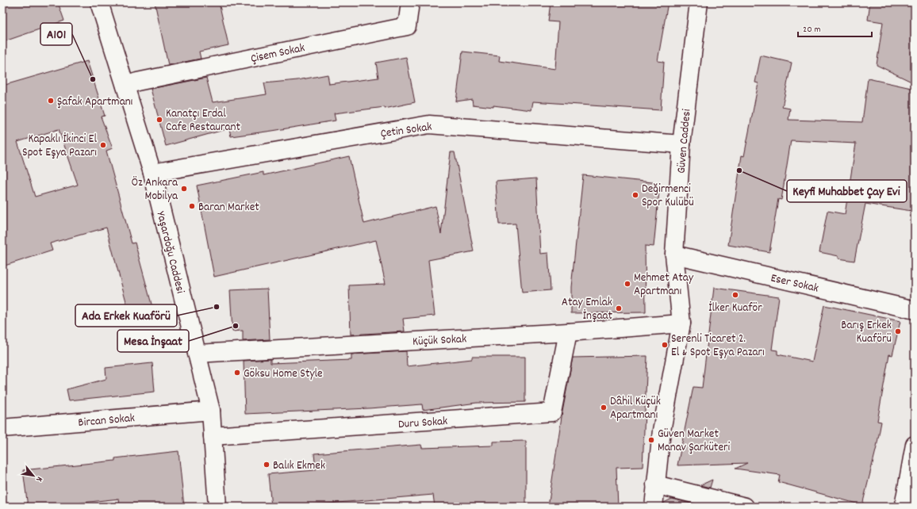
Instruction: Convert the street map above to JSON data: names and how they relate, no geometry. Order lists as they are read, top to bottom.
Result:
{
  "streets": {
    "street": [
      "Çisem Sokak",
      "Çetin Sokak",
      "Güven Caddesi",
      "Yaşardoğu Caddesi",
      "Eser Sokak",
      "Küçük Sokak",
      "Bircan Sokak",
      "Duru Sokak"
    ]
  },
  "crossings": [
    ["Çisem Sokak", "Yaşardoğu Caddesi"],
    ["Çetin Sokak", "Güven Caddesi"],
    ["Çetin Sokak", "Yaşardoğu Caddesi"],
    ["Güven Caddesi", "Eser Sokak"],
    ["Güven Caddesi", "Küçük Sokak"],
    ["Yaşardoğu Caddesi", "Küçük Sokak"],
    ["Yaşardoğu Caddesi", "Bircan Sokak"],
    ["Yaşardoğu Caddesi", "Duru Sokak"],
    ["Küçük Sokak", "Duru Sokak"]
  ],
  "places": [
    "A101",
    "Şafak Apartmanı",
    "Kanatçı Erdal Cafe Restaurant",
    "Kapaklı İkinci El Spot Eşya Pazarı",
    "Keyfi Muhabbet Çay Evi",
    "Öz Ankara Mobilya",
    "Değirmenci Spor Kulübü",
    "Baran Market",
    "Mehmet Atay Apartmanı",
    "İlker Kuaför",
    "Ada Erkek Kuaförü",
    "Atay Emlak İnşaat",
    "Mesa İnşaat",
    "Barış Erkek Kuaförü",
    "Serenli Ticaret 2. El & Spot Eşya Pazarı",
    "Göksu Home Style",
    "Dâhil Küçük Apartmanı",
    "Güven Market Manav Şarküteri",
    "Balık Ekmek"
  ],
  "scale_bar": "20 m",
  "north": "bottom right"
}
